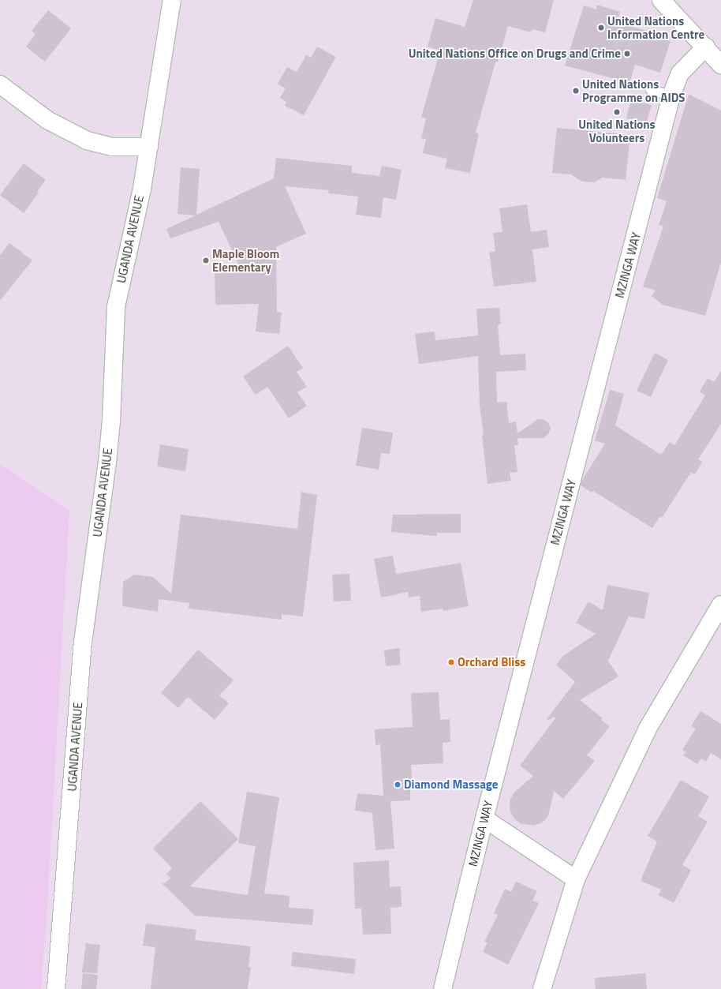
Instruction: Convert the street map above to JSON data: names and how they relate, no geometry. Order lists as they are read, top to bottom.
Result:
{
  "streets": {
    "street": ["UGANDA AVENUE", "MZINGA WAY"]
  },
  "places": [
    "United Nations Information Centre",
    "United Nations Office on Drugs and Crime",
    "United Nations Programme on AIDS",
    "United Nations Volunteers",
    "Maple Bloom Elementary",
    "Orchard Bliss",
    "Diamond Massage"
  ]
}
